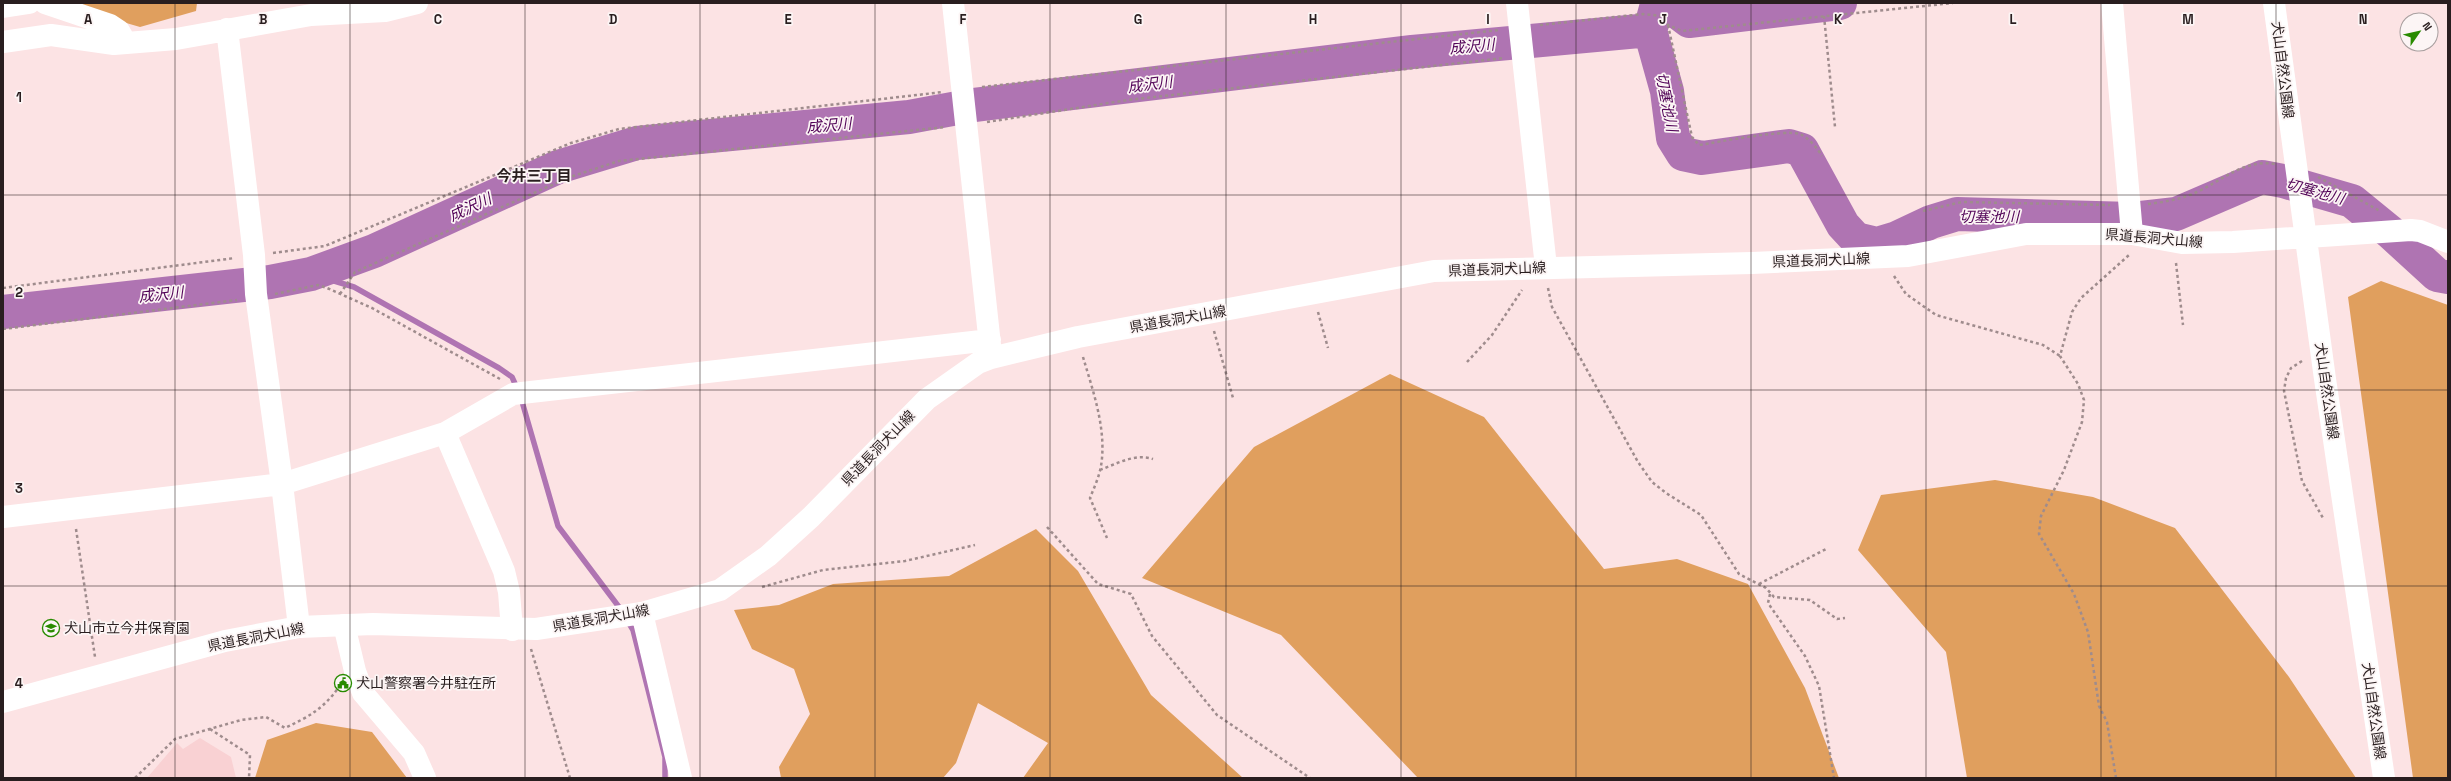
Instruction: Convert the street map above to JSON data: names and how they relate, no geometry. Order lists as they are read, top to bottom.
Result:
{
  "streets": {
    "street": ["犬山自然公園線", "県道長洞犬山線"]
  },
  "districts": ["今井三丁目"],
  "water": ["成沢川", "切塞池川"],
  "places": {
    "school or university": ["犬山市立今井保育園"],
    "public building": ["犬山警察署今井駐在所"]
  },
  "north": "top right",
  "grid": {
    "columns": [
      "A",
      "B",
      "C",
      "D",
      "E",
      "F",
      "G",
      "H",
      "I",
      "J",
      "K",
      "L",
      "M",
      "N"
    ],
    "rows": [
      "1",
      "2",
      "3",
      "4"
    ]
  }
}
